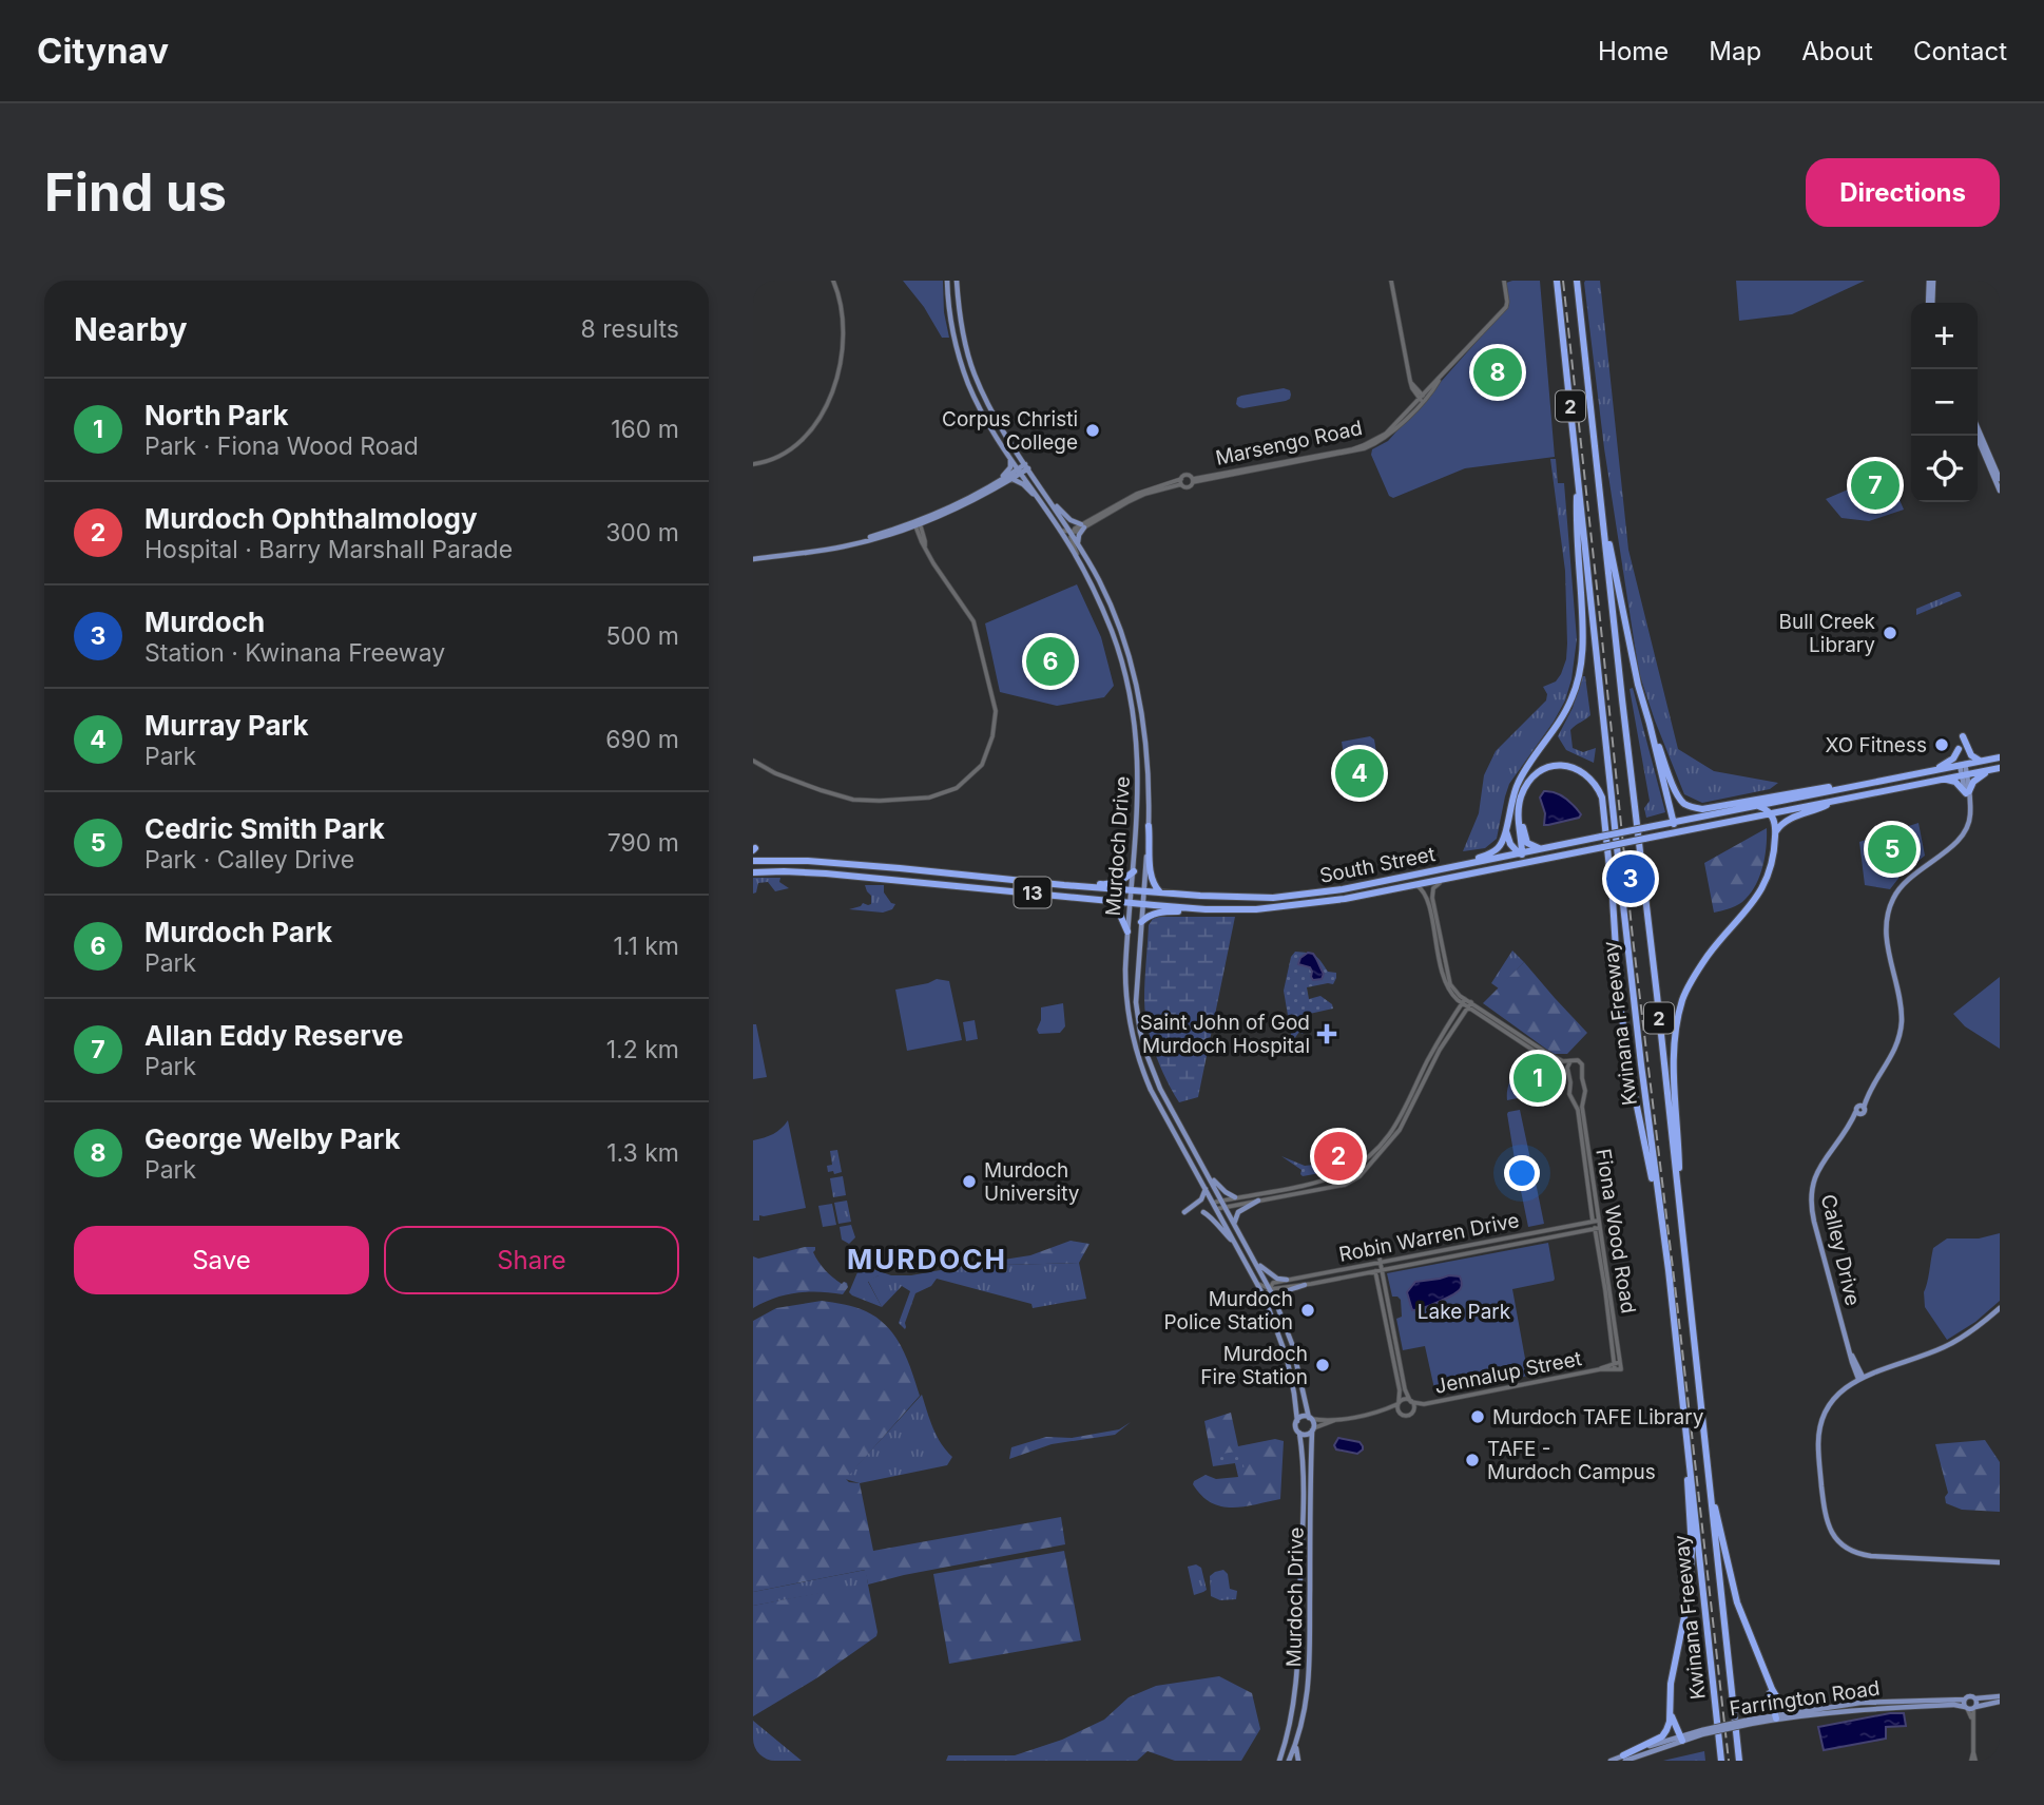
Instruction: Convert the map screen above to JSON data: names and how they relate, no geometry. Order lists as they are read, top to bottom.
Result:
{
  "streets": {
    "highway": [
      "2",
      "South Street",
      "13",
      "Kwinana Freeway"
    ],
    "main road": ["Murdoch Drive", "Calley Drive", "Farrington Road"],
    "street": [
      "Marsengo Road",
      "Fiona Wood Road",
      "Robin Warren Drive",
      "Jennalup Street"
    ]
  },
  "crossings": [
    ["Marsengo Road", "Murdoch Drive"],
    ["Murdoch Drive", "South Street"],
    ["Murdoch Drive", "Robin Warren Drive"],
    ["Murdoch Drive", "Jennalup Street"],
    ["South Street", "Calley Drive"],
    ["Fiona Wood Road", "Robin Warren Drive"],
    ["Fiona Wood Road", "Jennalup Street"]
  ],
  "districts": ["MURDOCH"],
  "parks": ["Lake Park"],
  "places": {
    "other": [
      "Corpus Christi College",
      "Bull Creek Library",
      "XO Fitness",
      "Murdoch University",
      "Murdoch Police Station",
      "Murdoch Fire Station",
      "Murdoch TAFE Library",
      "TAFE - Murdoch Campus"
    ],
    "health": ["Saint John of God Murdoch Hospital"]
  },
  "page": {
    "header": "Citynav",
    "nav": [
      "Home",
      "Map",
      "About",
      "Contact"
    ],
    "buttons": [
      "Directions",
      ["Save", "Share"]
    ],
    "title": "Find us",
    "heading": ["Nearby", "8 results"],
    "map_buttons": ["+", "−"],
    "pins": [
      "8",
      "7",
      "6",
      "4",
      "5",
      "3",
      "1",
      "2"
    ],
    "list": [
      {
        "mark": "1",
        "name": "North Park",
        "note": "Park · Fiona Wood Road",
        "value": "160 m"
      },
      {
        "mark": "2",
        "name": "Murdoch Ophthalmology",
        "note": "Hospital · Barry Marshall Parade",
        "value": "300 m"
      },
      {
        "mark": "3",
        "name": "Murdoch",
        "note": "Station · Kwinana Freeway",
        "value": "500 m"
      },
      {
        "mark": "4",
        "name": "Murray Park",
        "note": "Park",
        "value": "690 m"
      },
      {
        "mark": "5",
        "name": "Cedric Smith Park",
        "note": "Park · Calley Drive",
        "value": "790 m"
      },
      {
        "mark": "6",
        "name": "Murdoch Park",
        "note": "Park",
        "value": "1.1 km"
      },
      {
        "mark": "7",
        "name": "Allan Eddy Reserve",
        "note": "Park",
        "value": "1.2 km"
      },
      {
        "mark": "8",
        "name": "George Welby Park",
        "note": "Park",
        "value": "1.3 km"
      }
    ]
  }
}
